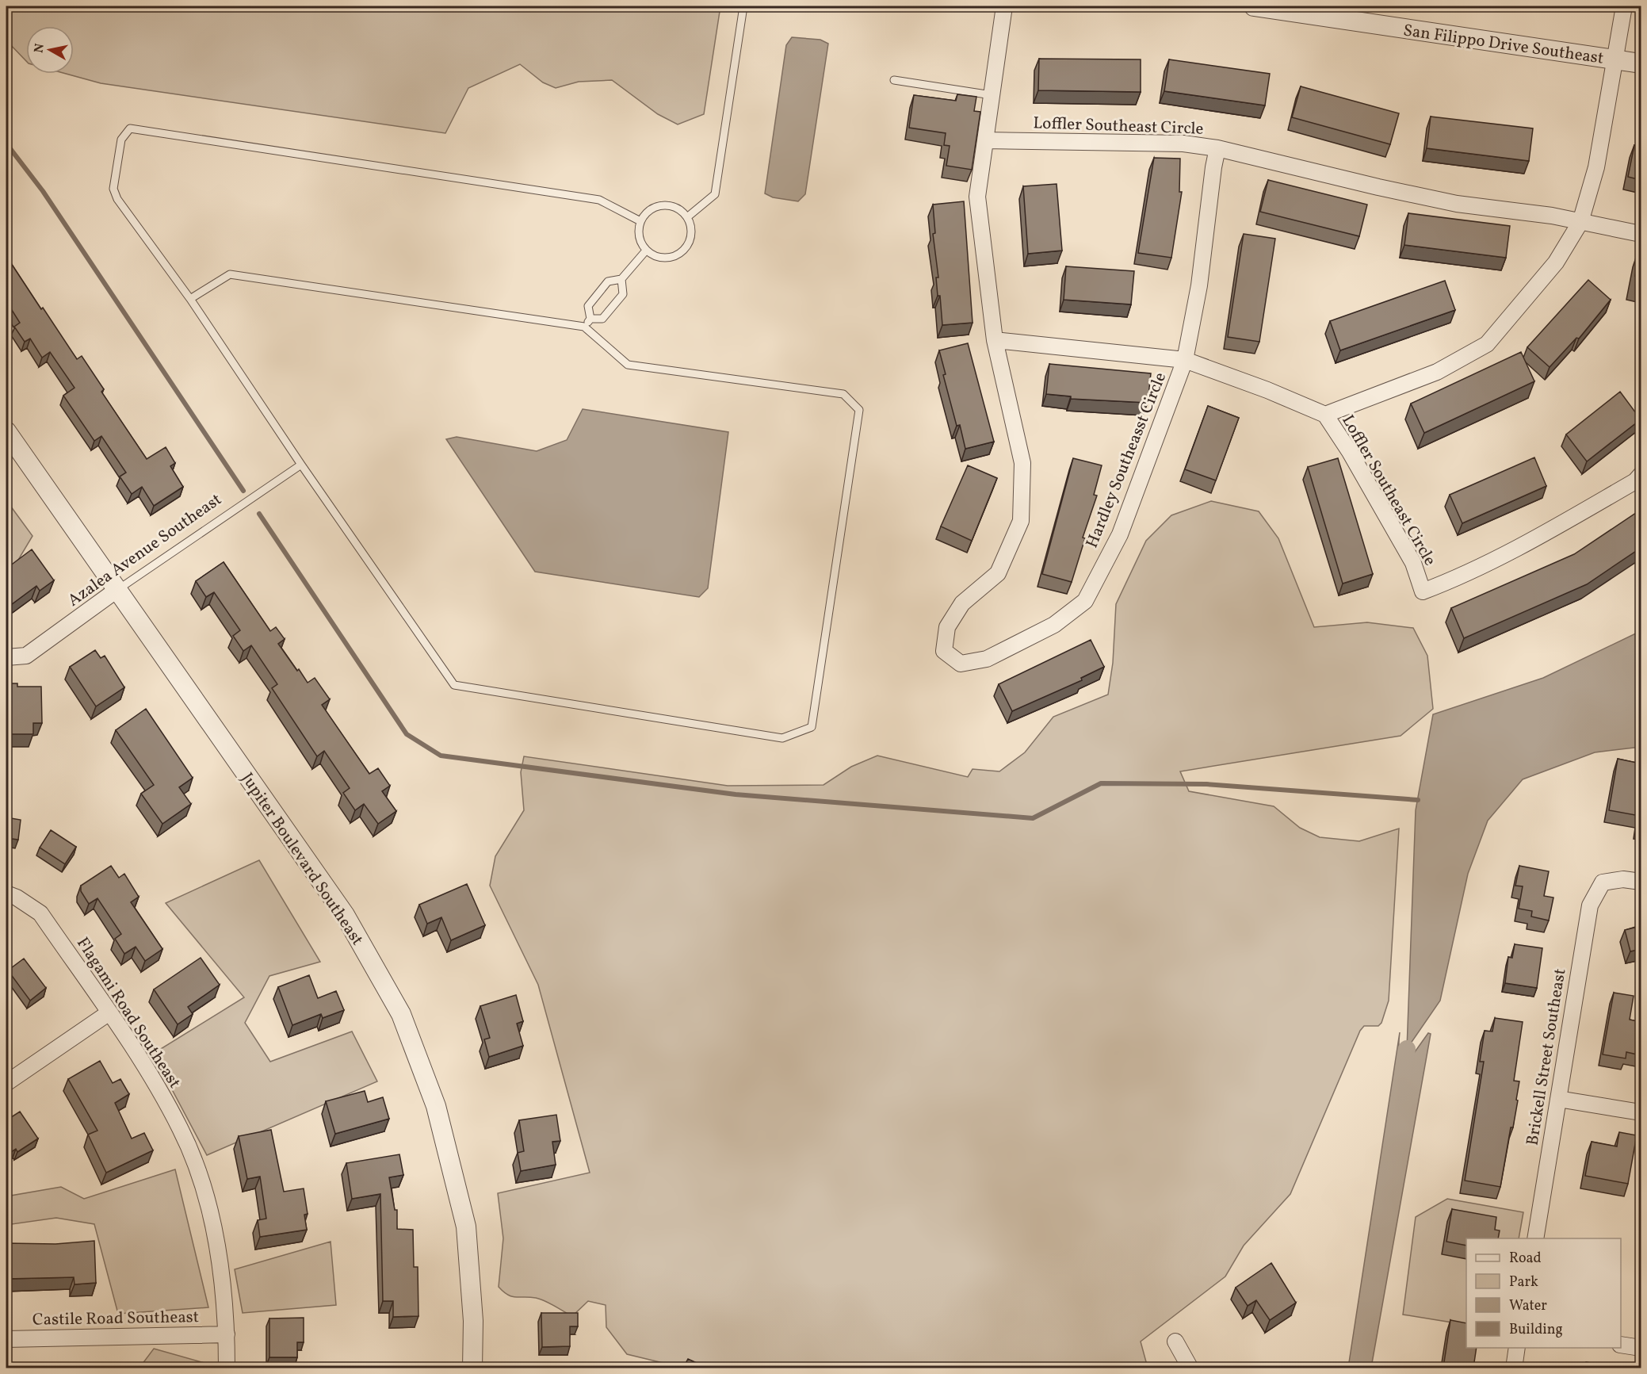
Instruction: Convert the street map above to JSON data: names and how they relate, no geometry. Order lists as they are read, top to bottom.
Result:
{
  "streets": {
    "street": [
      "San Filippo Drive Southeast",
      "Loffler Southeast Circle",
      "Hardley Southeasst Circle",
      "Azalea Avenue Southeast",
      "Jupiter Boulevard Southeast",
      "Flagami Road Southeast",
      "Brickell Street Southeast",
      "Castile Road Southeast"
    ]
  },
  "crossings": [
    ["Loffler Southeast Circle", "Hardley Southeasst Circle"],
    ["Azalea Avenue Southeast", "Jupiter Boulevard Southeast"],
    ["Flagami Road Southeast", "Castile Road Southeast"]
  ],
  "legend": [
    "Road",
    "Park",
    "Water",
    "Building"
  ],
  "north": "left"
}
